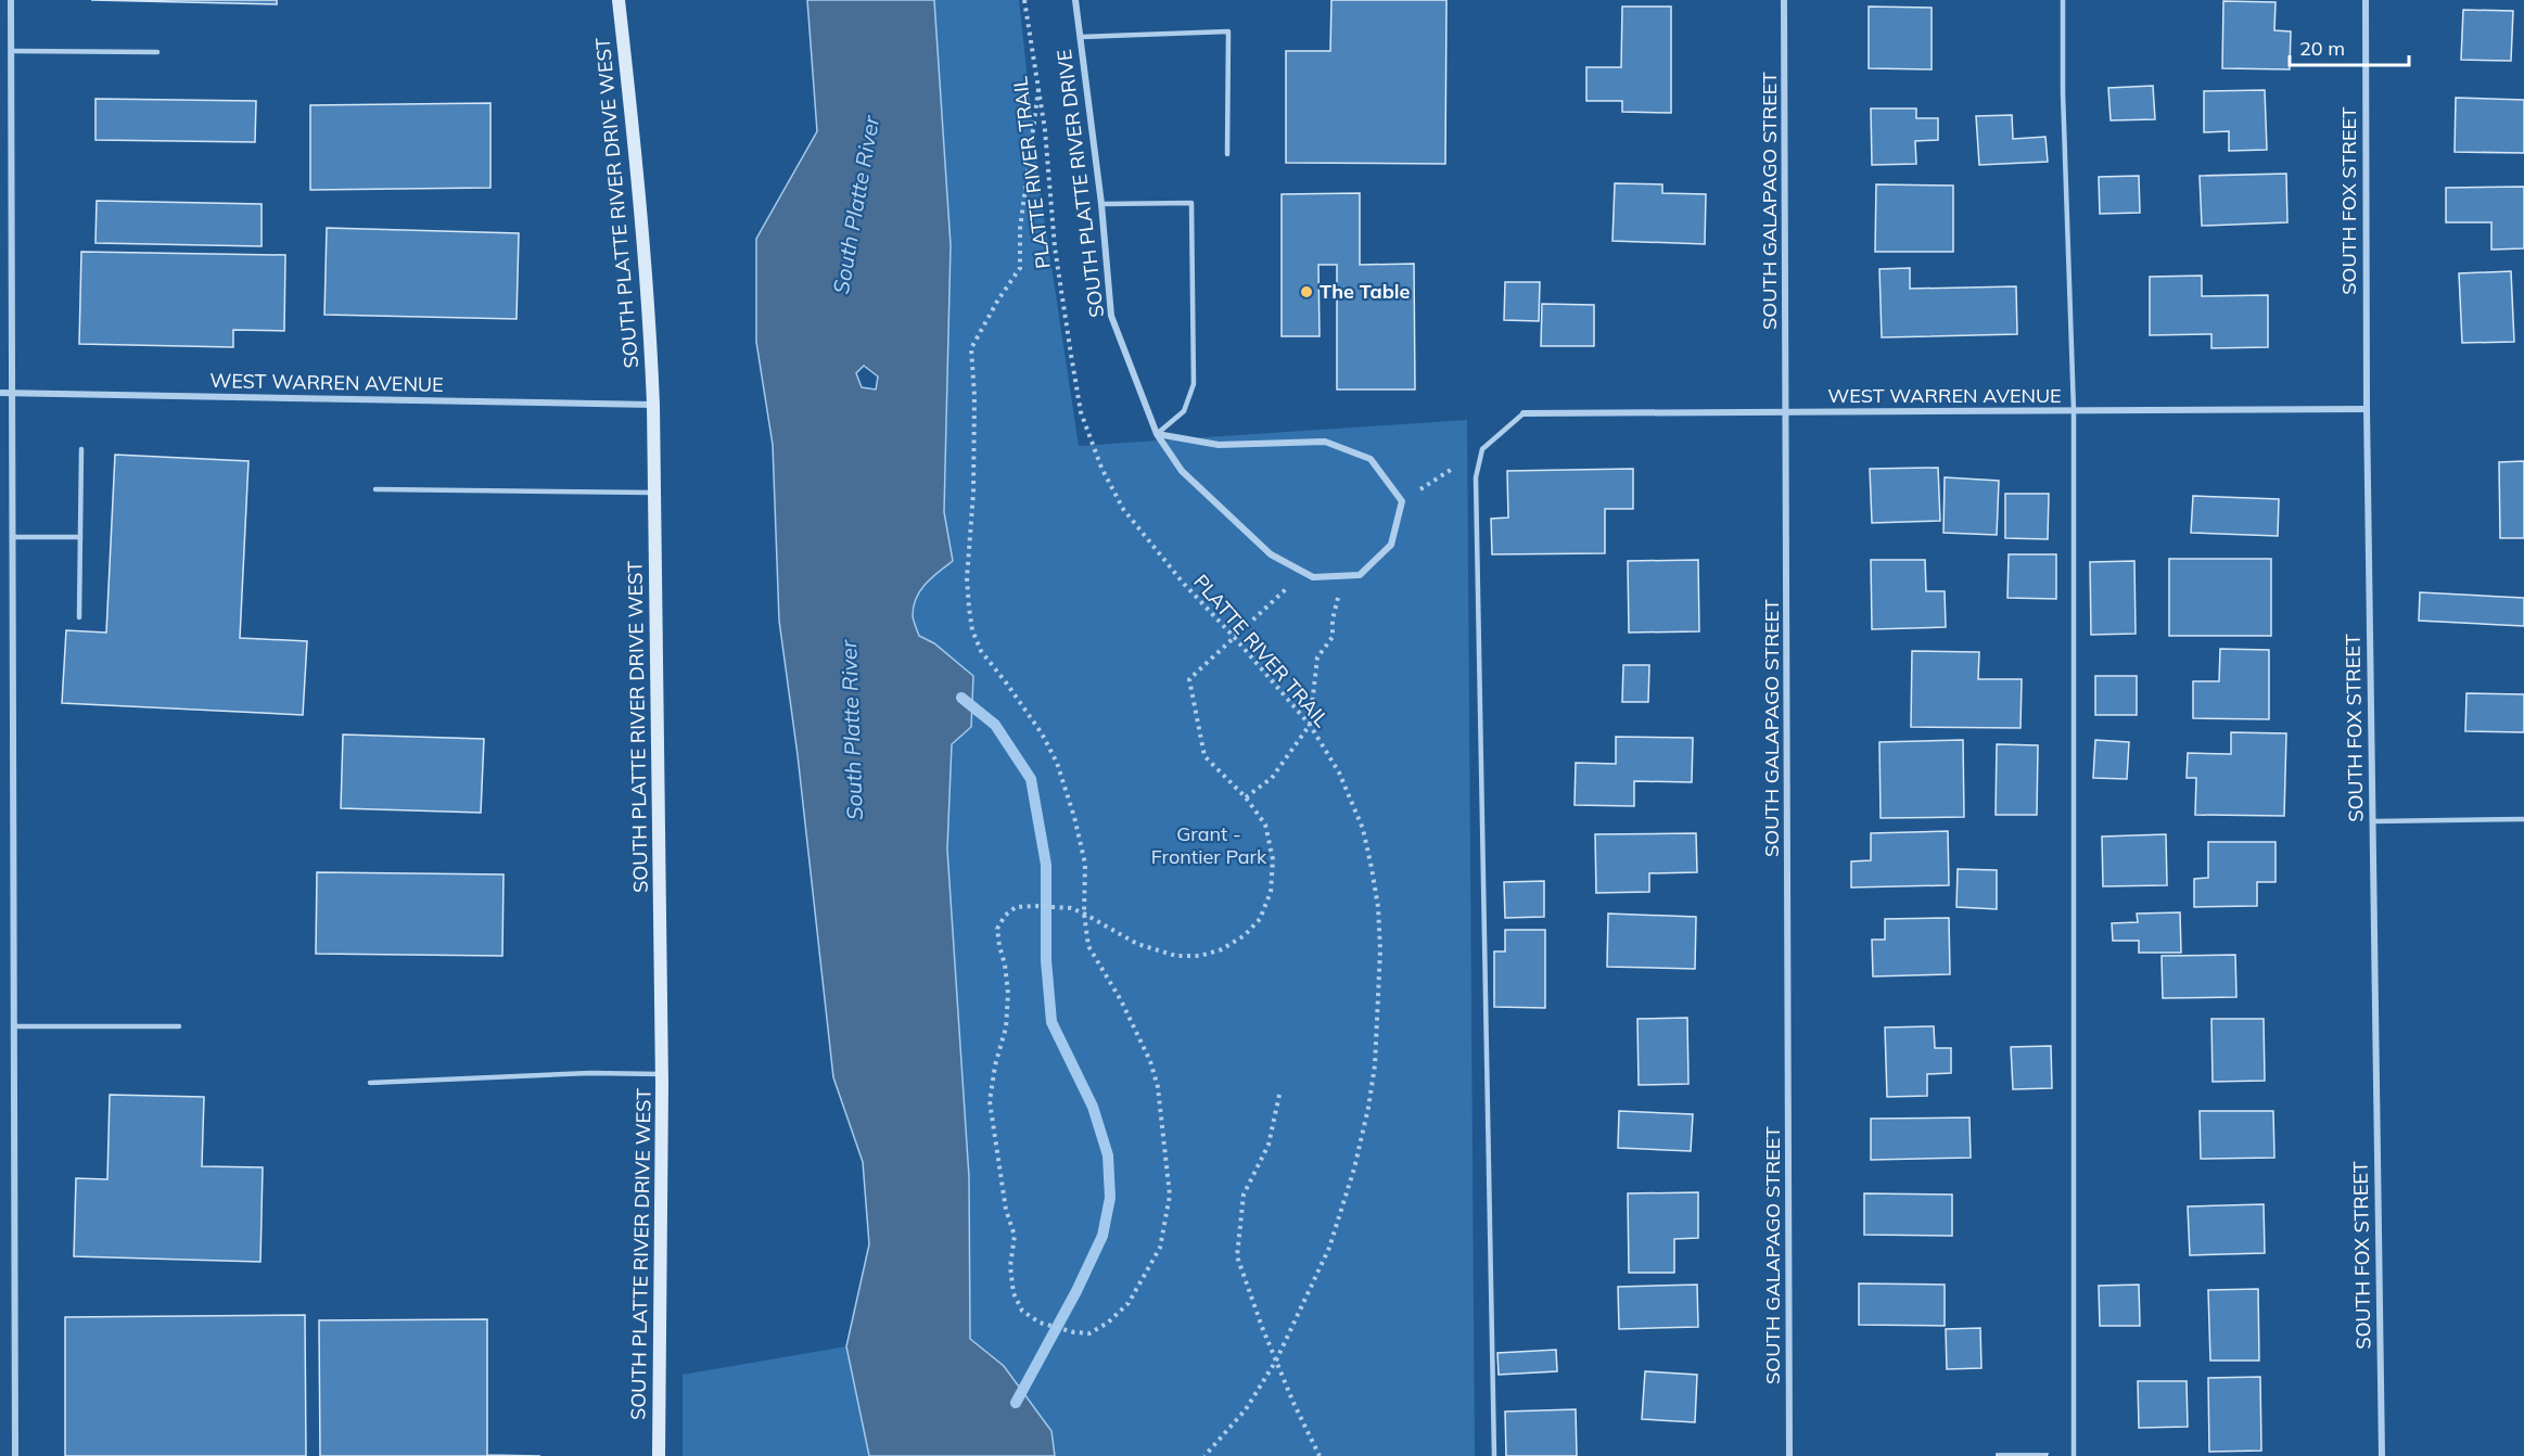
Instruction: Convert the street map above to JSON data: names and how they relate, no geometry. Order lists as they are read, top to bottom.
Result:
{
  "streets": {
    "street": [
      "SOUTH PLATTE RIVER DRIVE",
      "SOUTH GALAPAGO STREET",
      "SOUTH FOX STREET",
      "SOUTH PLATTE RIVER DRIVE WEST",
      "WEST WARREN AVENUE"
    ],
    "path": ["PLATTE RIVER TRAIL"]
  },
  "crossings": [
    ["SOUTH GALAPAGO STREET", "WEST WARREN AVENUE"],
    ["SOUTH FOX STREET", "WEST WARREN AVENUE"],
    ["SOUTH PLATTE RIVER DRIVE WEST", "WEST WARREN AVENUE"]
  ],
  "water": ["South Platte River"],
  "parks": ["Grant - Frontier Park"],
  "places": ["The Table"],
  "scale_bar": "20 m"
}
